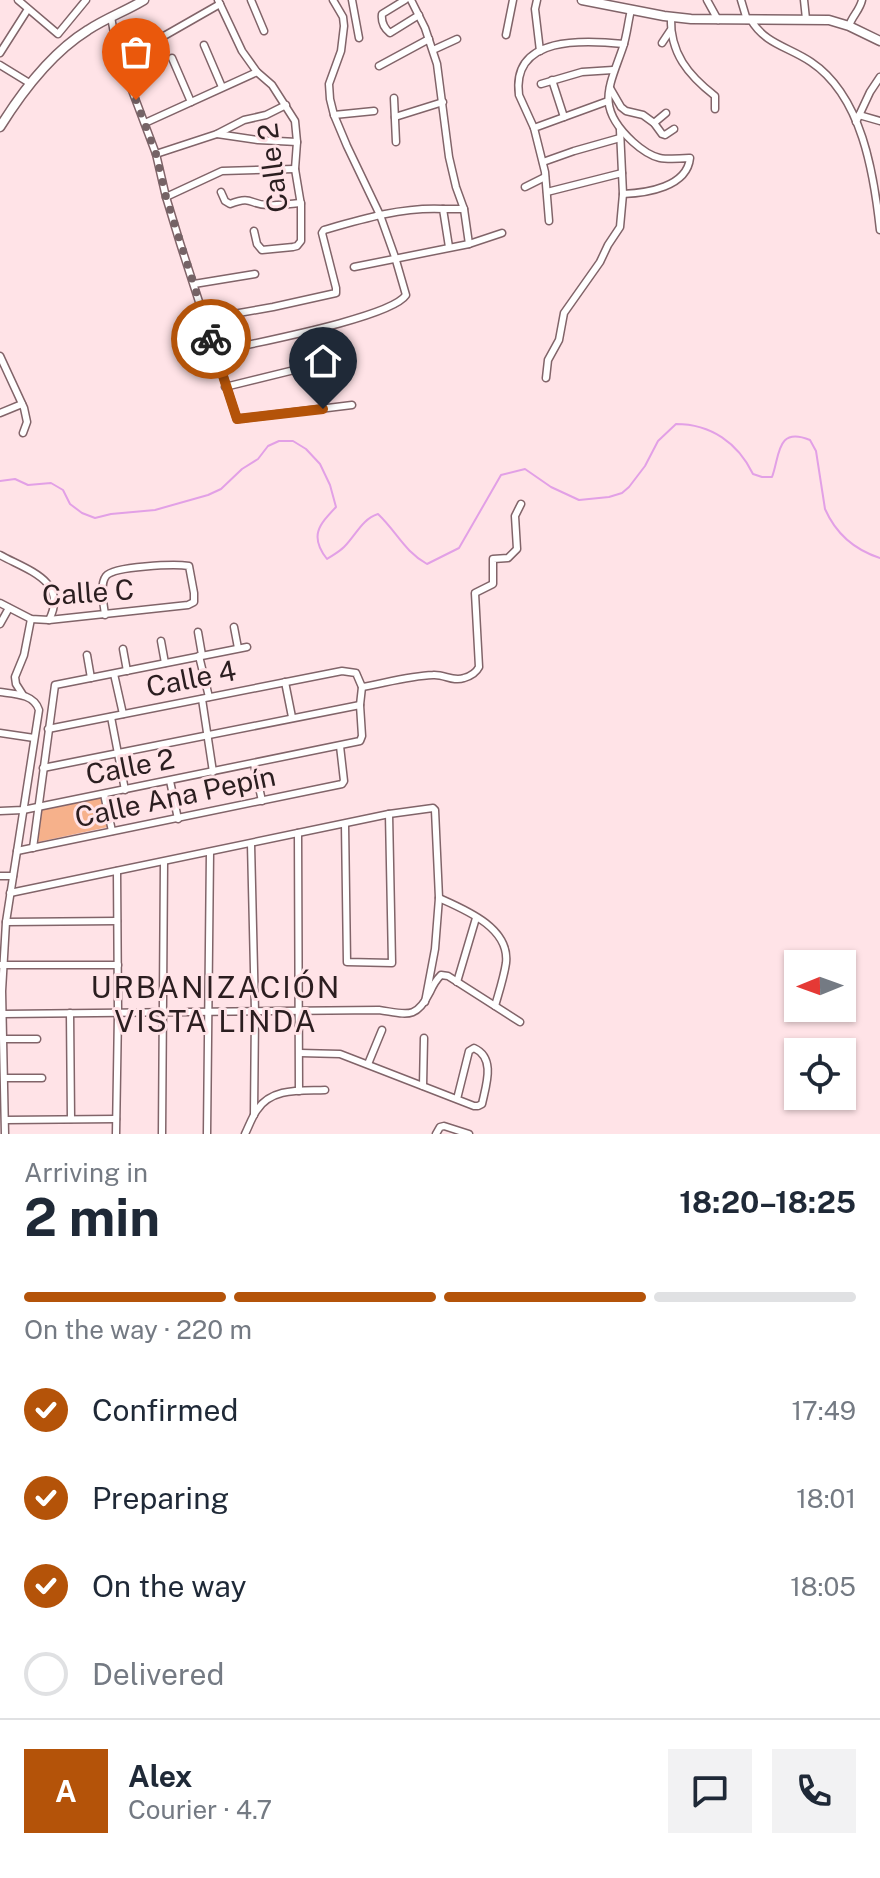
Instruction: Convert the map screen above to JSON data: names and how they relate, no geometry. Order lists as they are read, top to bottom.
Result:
{
  "streets": {
    "street": [
      "Calle 2",
      "Calle C",
      "Calle 4",
      "Calle Ana Pepín"
    ]
  },
  "crossings": [
    ["Calle 2", "Calle Ana Pepín"]
  ],
  "districts": ["URBANIZACIÓN VISTA LINDA"],
  "north": "left",
  "page": {
    "heading": ["2 min", "Arriving in", "18:20–18:25"],
    "panel": ["Alex", "Courier · 4.7"],
    "bar": "On the way · 220 m",
    "list": [
      ["Confirmed", "17:49"],
      ["Preparing", "18:01"],
      ["On the way", "18:05"],
      "Delivered"
    ],
    "round": "A"
  }
}
